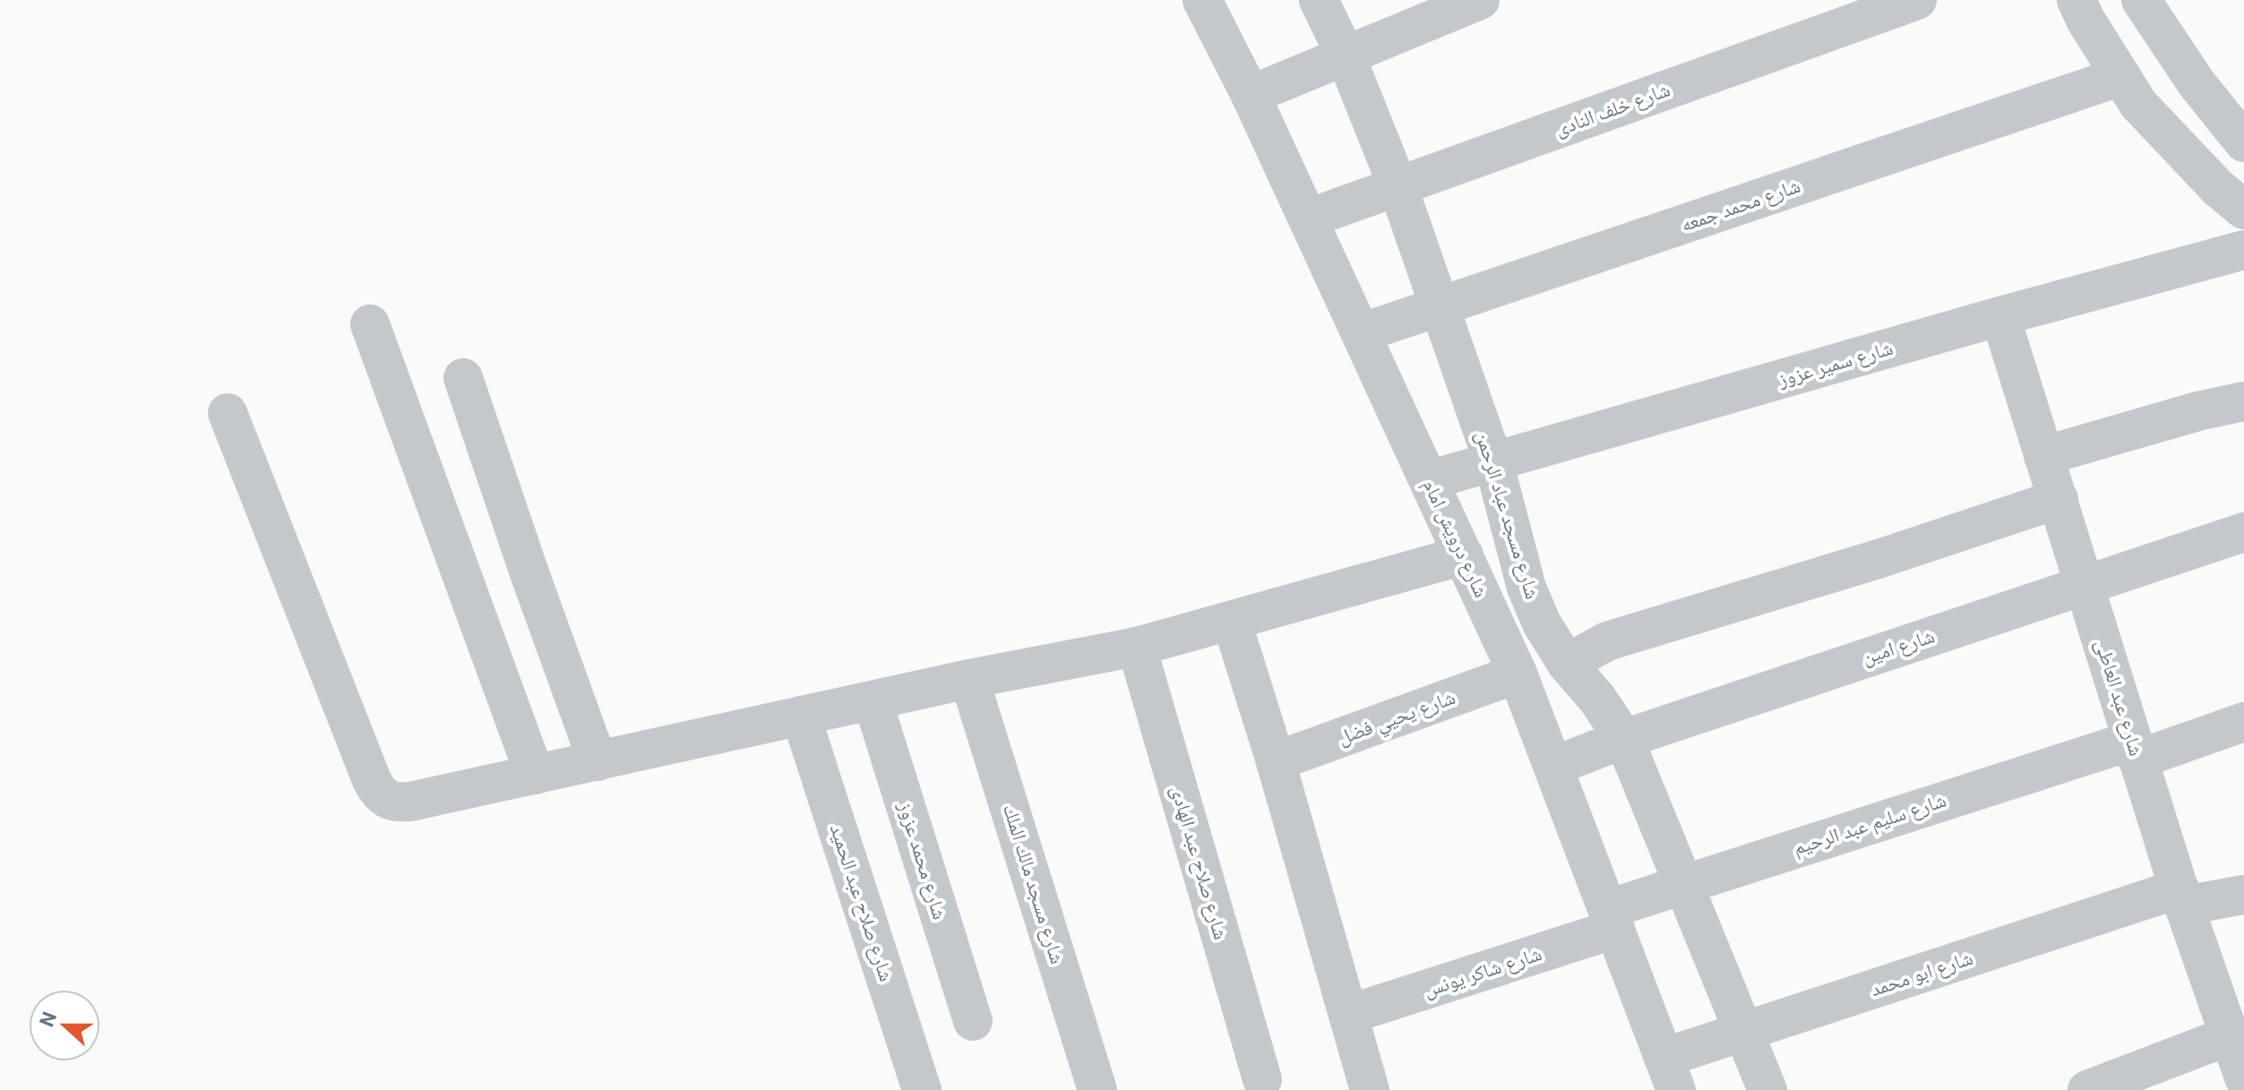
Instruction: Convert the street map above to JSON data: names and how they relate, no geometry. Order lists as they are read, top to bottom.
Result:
{
  "streets": {
    "street": [
      "شارع خلف النادى",
      "شارع محمد جمعه",
      "شارع سمير عزوز",
      "شارع مسجد عباد الرحمن",
      "شارع درويش امام",
      "شارع امين",
      "شارع عبد العاطى",
      "شارع يحيي فضل",
      "شارع سليم عبد الرحيم",
      "شارع محمد عزوز",
      "شارع صلاح عبد الهادى",
      "شارع مسجد مالك الملك",
      "شارع صلاح عبد الحميد",
      "شارع شاكر يونس",
      "شارع ابو محمد"
    ]
  },
  "crossings": [
    ["شارع خلف النادى", "شارع مسجد عباد الرحمن"],
    ["شارع خلف النادى", "شارع درويش امام"],
    ["شارع محمد جمعه", "شارع مسجد عباد الرحمن"],
    ["شارع محمد جمعه", "شارع درويش امام"],
    ["شارع سمير عزوز", "شارع مسجد عباد الرحمن"],
    ["شارع سمير عزوز", "شارع درويش امام"],
    ["شارع سمير عزوز", "شارع عبد العاطى"],
    ["شارع مسجد عباد الرحمن", "شارع امين"],
    ["شارع مسجد عباد الرحمن", "شارع سليم عبد الرحيم"],
    ["شارع مسجد عباد الرحمن", "شارع ابو محمد"],
    ["شارع درويش امام", "شارع امين"],
    ["شارع درويش امام", "شارع يحيي فضل"],
    ["شارع درويش امام", "شارع سليم عبد الرحيم"],
    ["شارع درويش امام", "شارع شاكر يونس"],
    ["شارع درويش امام", "شارع ابو محمد"],
    ["شارع امين", "شارع عبد العاطى"],
    ["شارع عبد العاطى", "شارع سليم عبد الرحيم"],
    ["شارع عبد العاطى", "شارع ابو محمد"],
    ["شارع سليم عبد الرحيم", "شارع شاكر يونس"]
  ],
  "north": "left"
}
